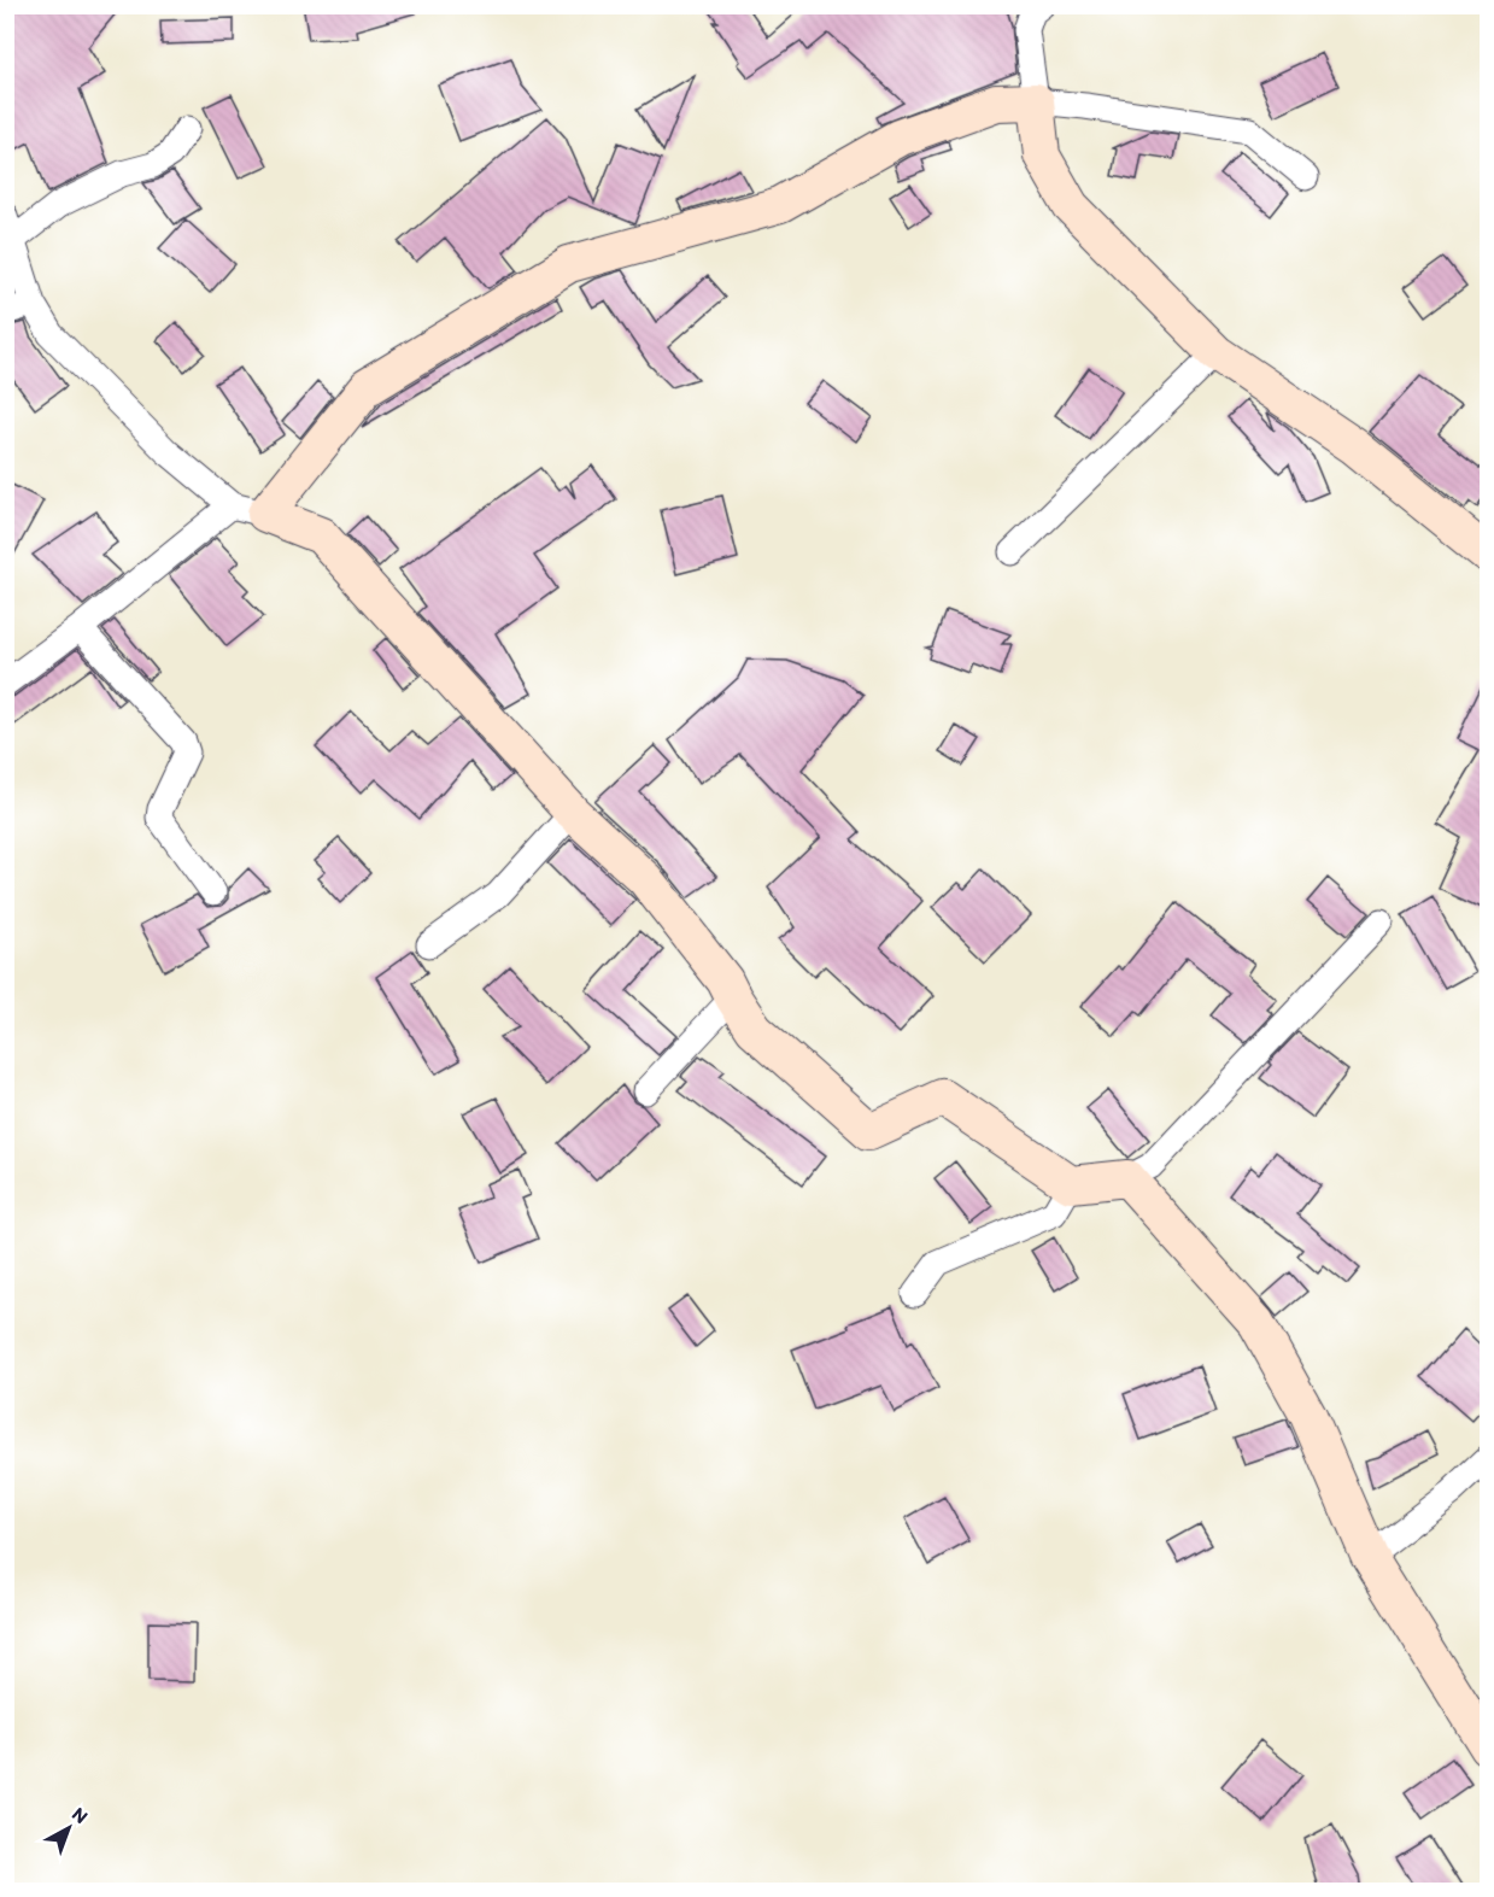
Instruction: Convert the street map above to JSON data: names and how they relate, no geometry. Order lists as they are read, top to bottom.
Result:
{
  "north": "top right"
}
